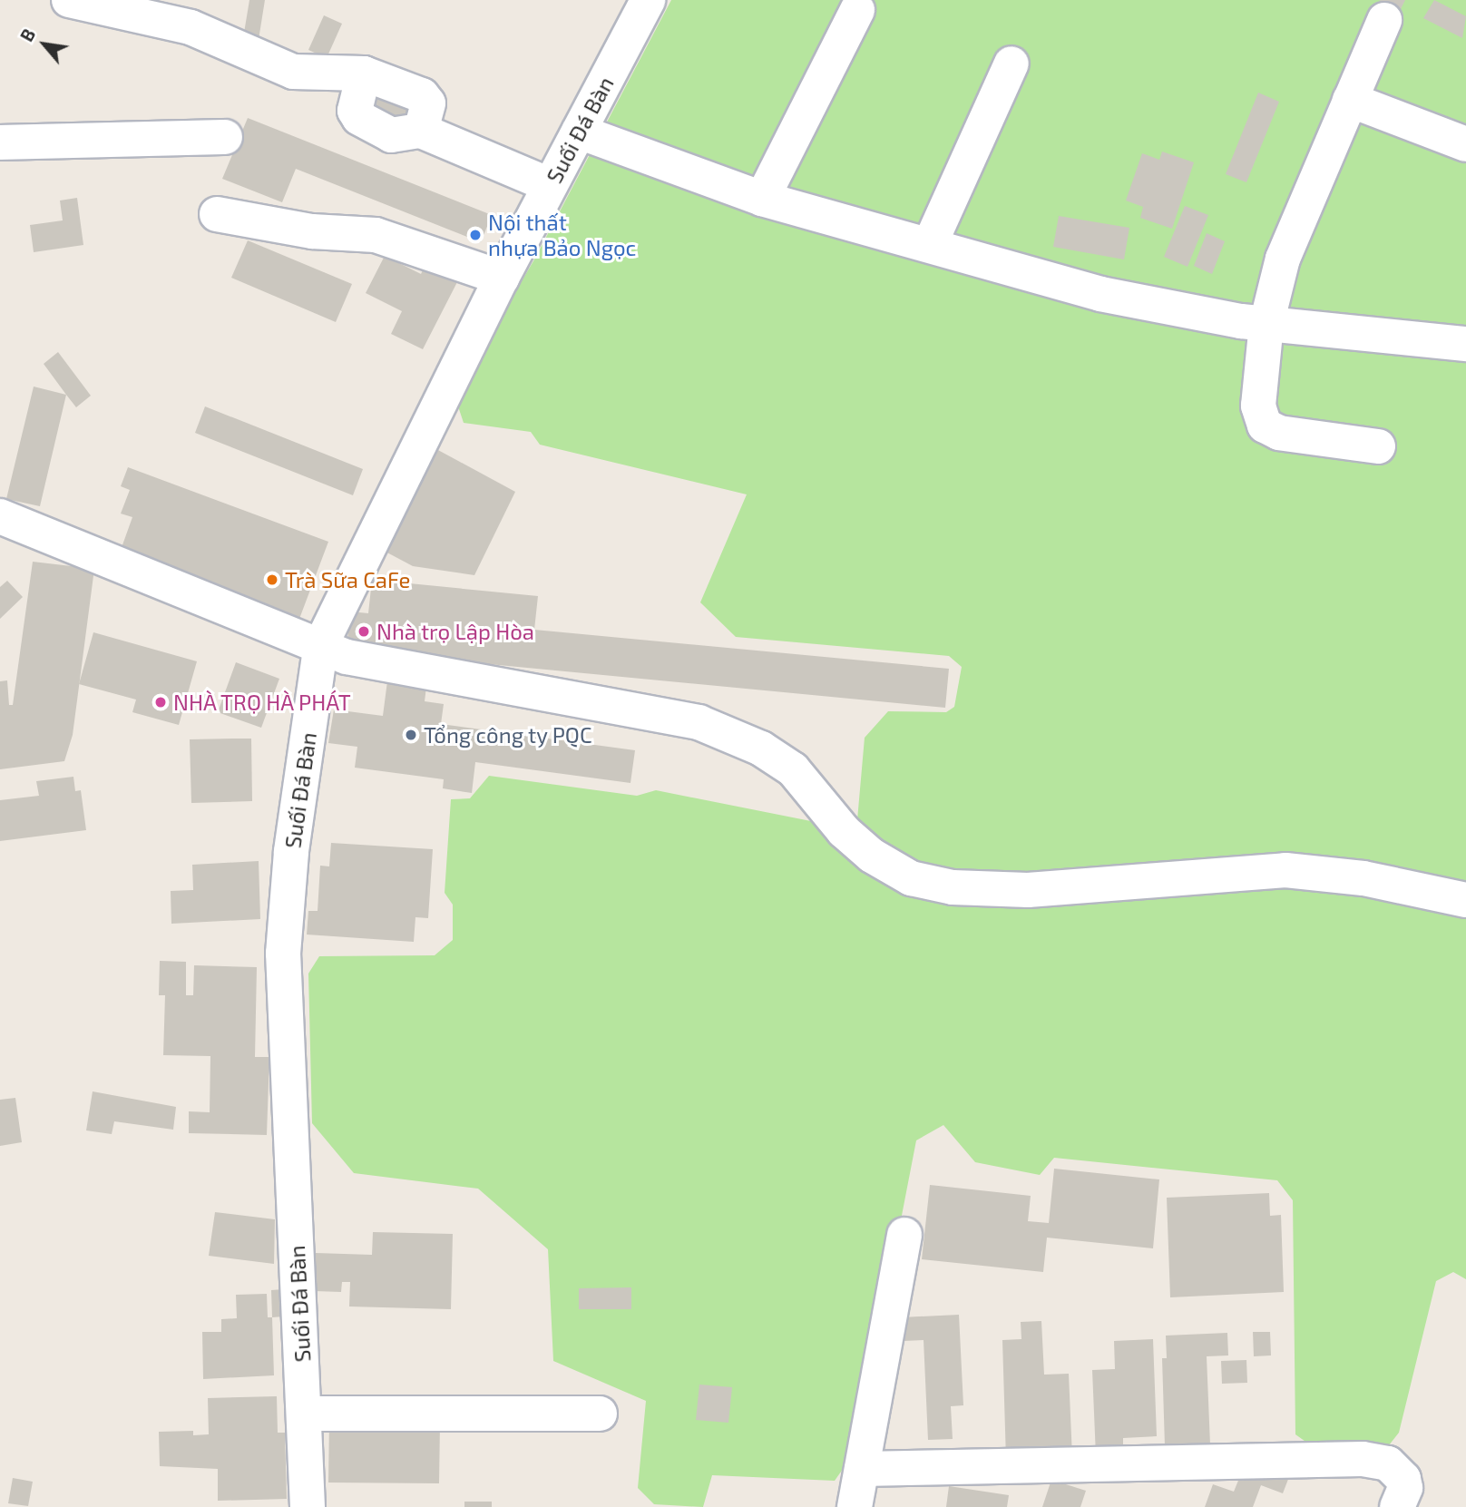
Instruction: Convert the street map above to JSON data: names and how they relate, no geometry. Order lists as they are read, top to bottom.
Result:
{
  "streets": {
    "street": ["Suối Đá Bàn"]
  },
  "places": [
    "Nội thất nhựa Bảo Ngọc",
    "Trà Sữa CaFe",
    "Nhà trọ Lập Hòa",
    "NHÀ TRỌ HÀ PHÁT",
    "Tổng công ty PQC"
  ],
  "north": "top left"
}
